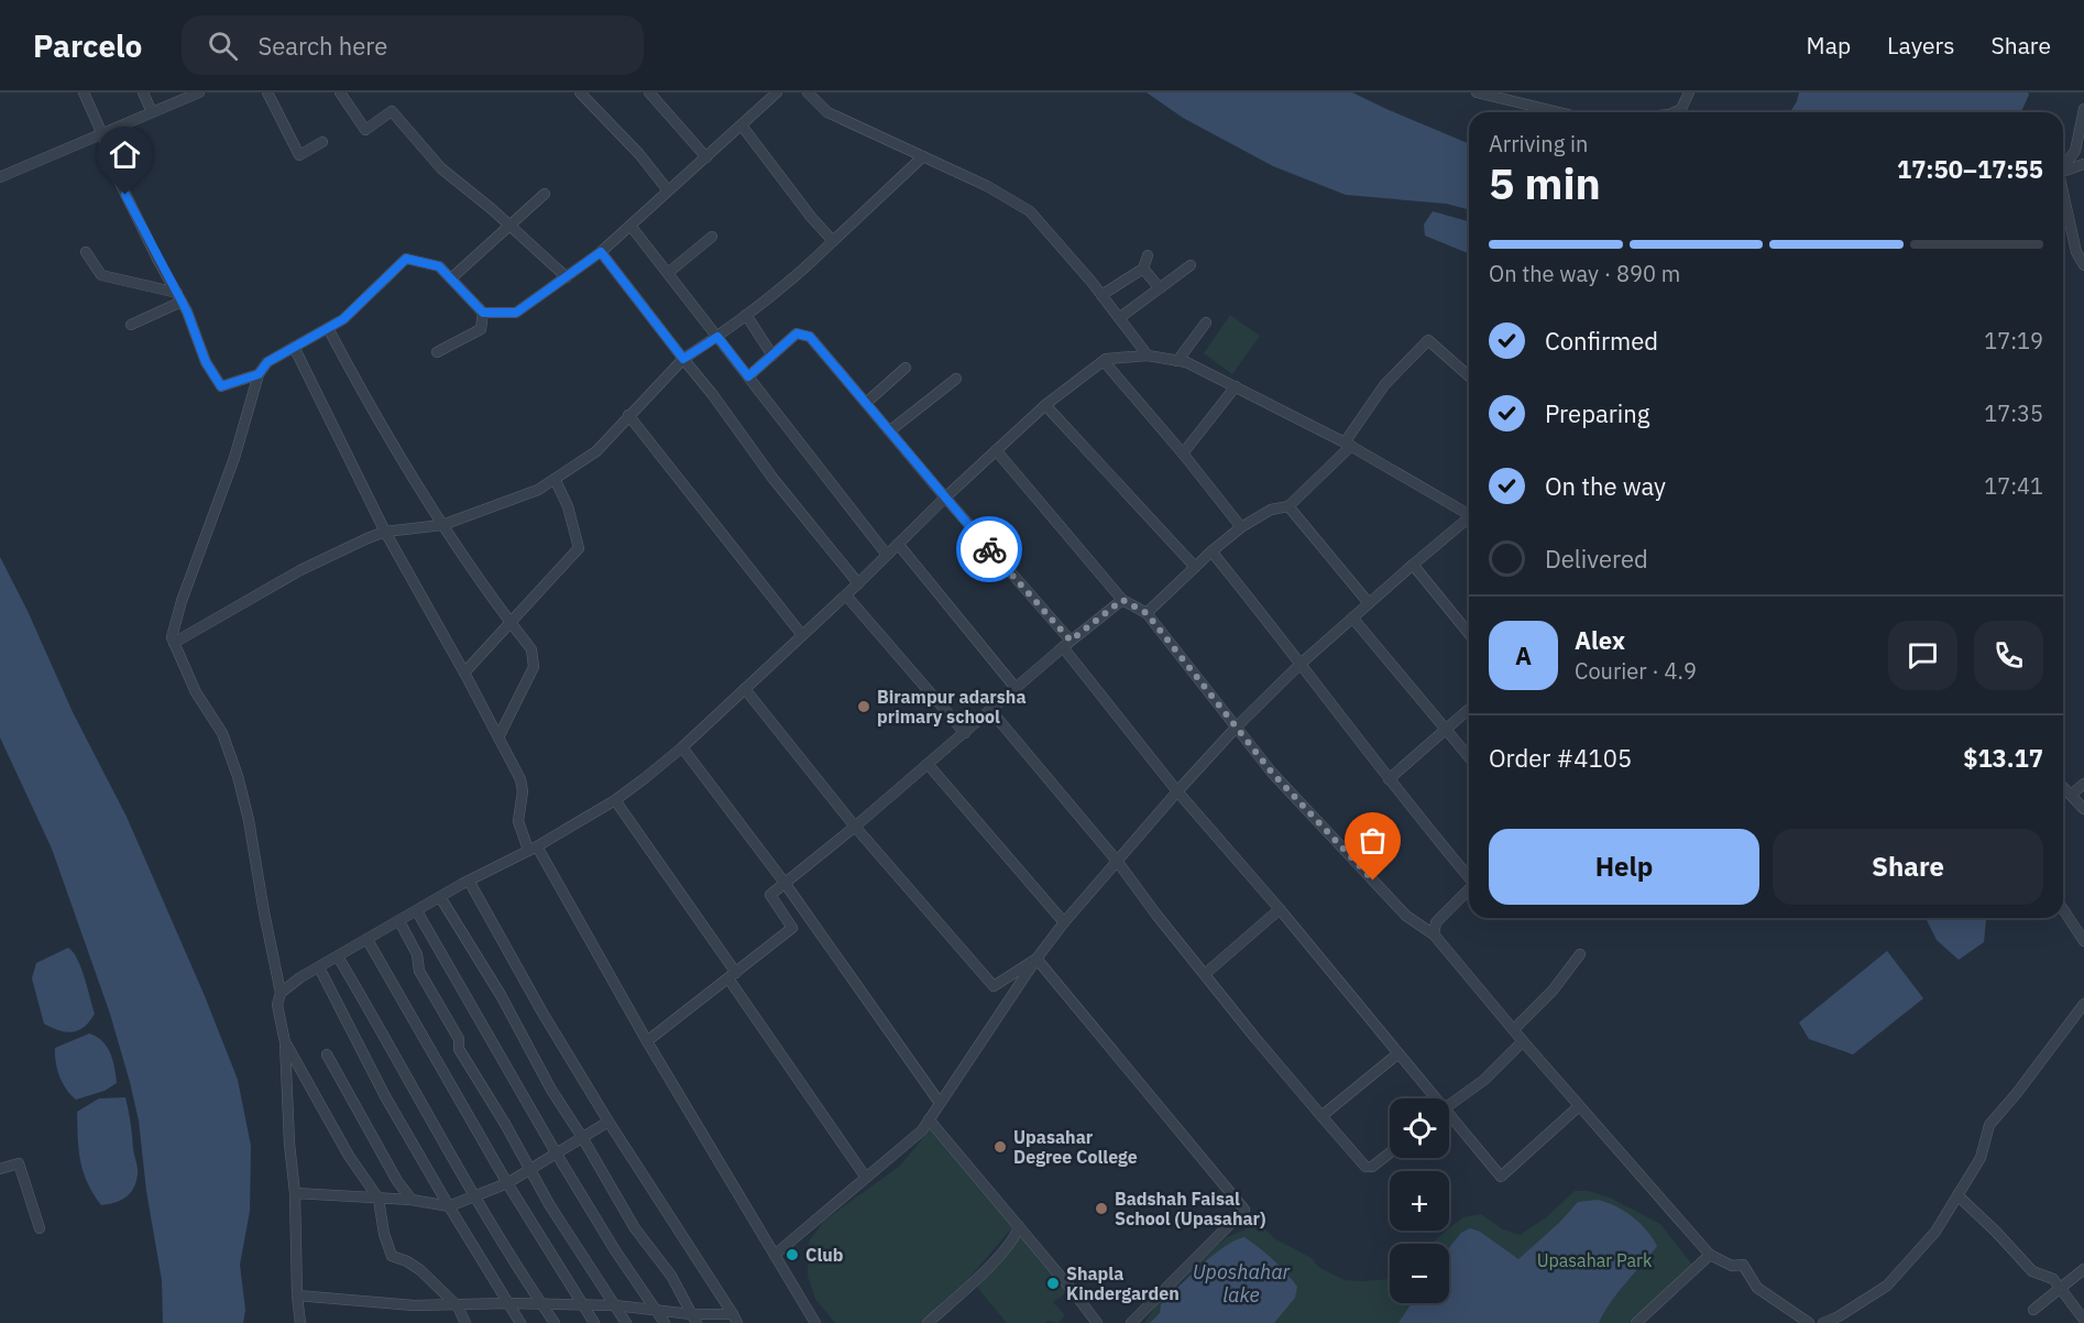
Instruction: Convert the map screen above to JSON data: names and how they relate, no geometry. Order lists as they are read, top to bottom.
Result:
{
  "water": ["Uposhahar lake"],
  "parks": ["Upasahar Park"],
  "places": [
    "Birampur adarsha primary school",
    "Upasahar Degree College",
    "Badshah Faisal School (Upasahar)",
    "Club",
    "Shapla Kindergarden"
  ],
  "page": {
    "header": "Parcelo",
    "search": "Search here",
    "nav": ["Map", "Layers", "Share"],
    "heading": ["5 min", "Arriving in", "17:50–17:55"],
    "panel": [
      "Alex",
      "Courier · 4.9",
      "Order #4105",
      "$13.17"
    ],
    "bar": "On the way · 890 m",
    "list": [
      ["Confirmed", "17:19"],
      ["Preparing", "17:35"],
      ["On the way", "17:41"],
      "Delivered"
    ],
    "round": "A",
    "buttons": ["Help", "Share"],
    "map_buttons": ["+", "−"]
  }
}
